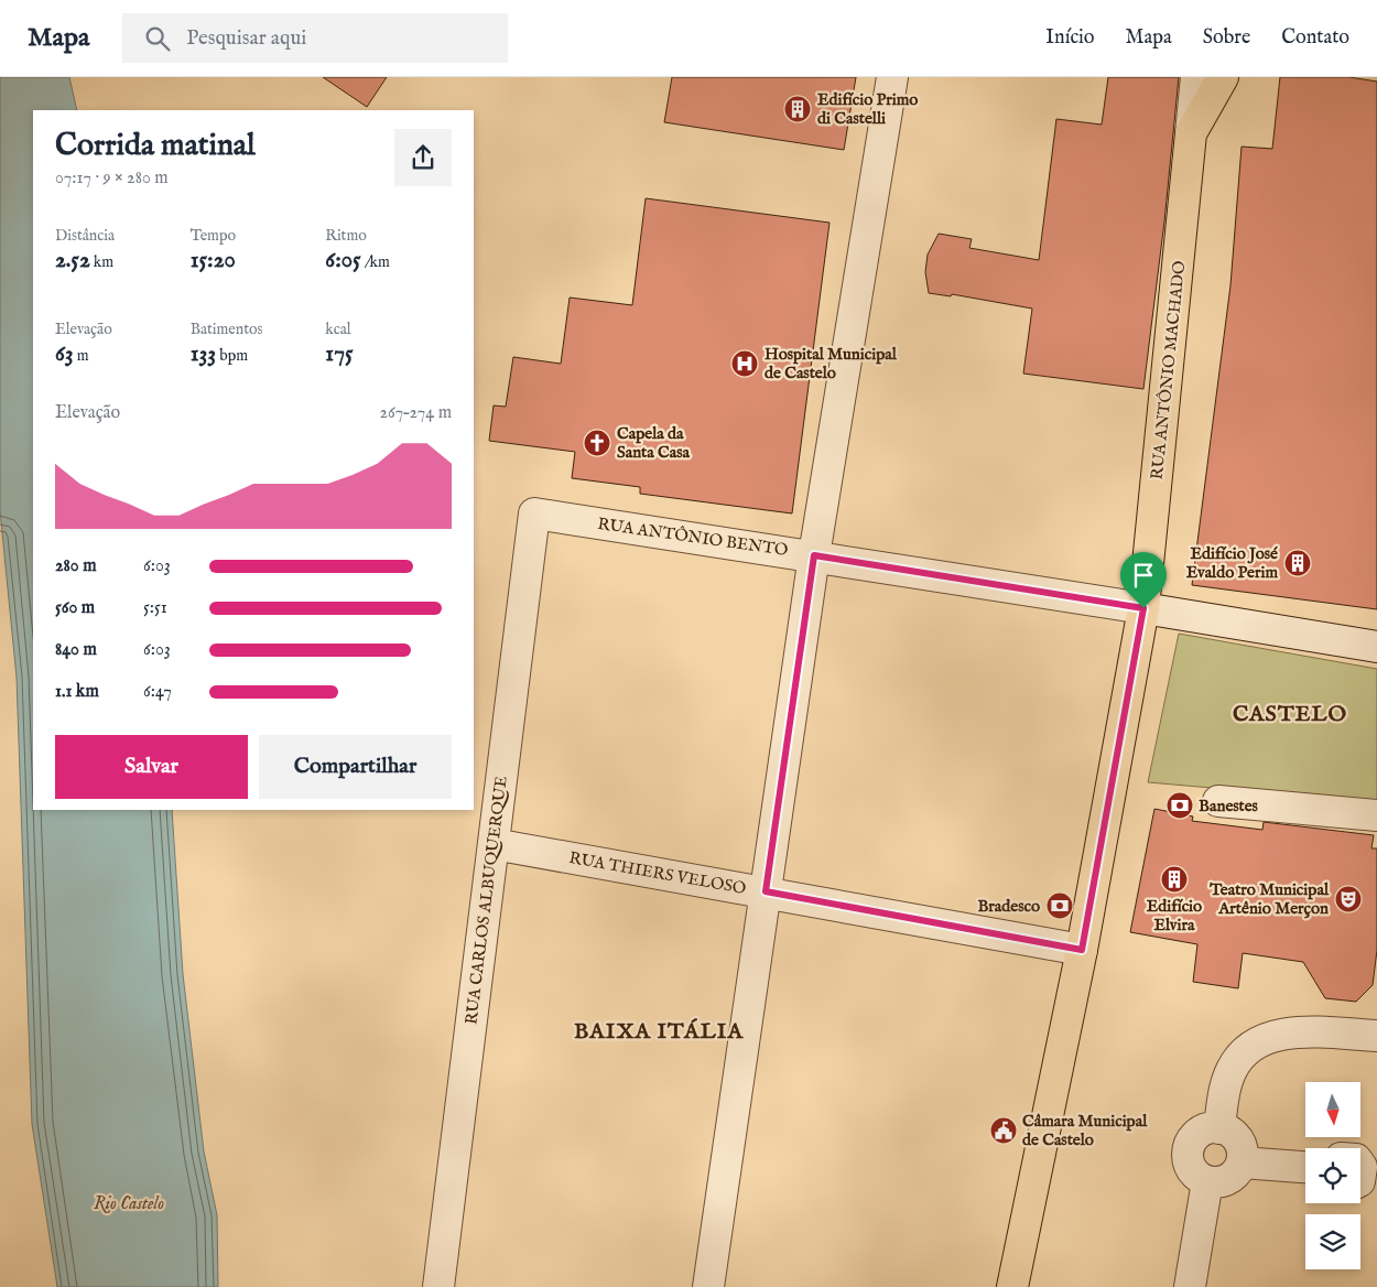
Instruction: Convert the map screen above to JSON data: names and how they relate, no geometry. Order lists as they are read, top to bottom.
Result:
{
  "streets": {
    "main road": ["RUA ANTÔNIO MACHADO"],
    "street": ["RUA ANTÔNIO BENTO", "RUA THIERS VELOSO", "RUA CARLOS ALBUQUERQUE"]
  },
  "crossings": [
    ["RUA ANTÔNIO MACHADO", "RUA ANTÔNIO BENTO"],
    ["RUA ANTÔNIO MACHADO", "RUA THIERS VELOSO"],
    ["RUA ANTÔNIO BENTO", "RUA CARLOS ALBUQUERQUE"],
    ["RUA THIERS VELOSO", "RUA CARLOS ALBUQUERQUE"]
  ],
  "districts": ["CASTELO", "BAIXA ITÁLIA"],
  "water": ["Rio Castelo"],
  "places": {
    "building": ["Edifício Primo di Castelli", "Edifício José Evaldo Perim", "Edifício Elvira"],
    "hospital": ["Hospital Municipal de Castelo"],
    "church": ["Capela da Santa Casa"],
    "bank": ["Banestes", "Bradesco"],
    "theatre": ["Teatro Municipal Artênio Merçon"],
    "public building": ["Câmara Municipal de Castelo"]
  },
  "north": "bottom",
  "page": {
    "header": "Mapa",
    "search": "Pesquisar aqui",
    "nav": [
      "Início",
      "Mapa",
      "Sobre",
      "Contato"
    ],
    "heading": ["Corrida matinal", "07:17 · 9 × 280 m"],
    "stats": [
      ["Distância", "2.52 km"],
      ["Tempo", "15:20"],
      ["Ritmo", "6:05 /km"],
      ["Elevação", "63 m"],
      ["Batimentos", "133 bpm"],
      ["kcal", "175"]
    ],
    "chart": ["Elevação", "267–274 m"],
    "list": [
      {
        "name": "280 m",
        "note": "6:03"
      },
      {
        "name": "560 m",
        "note": "5:51"
      },
      {
        "name": "840 m",
        "note": "6:03"
      },
      {
        "name": "1.1 km",
        "note": "6:47"
      }
    ],
    "buttons": ["Salvar", "Compartilhar"]
  }
}
